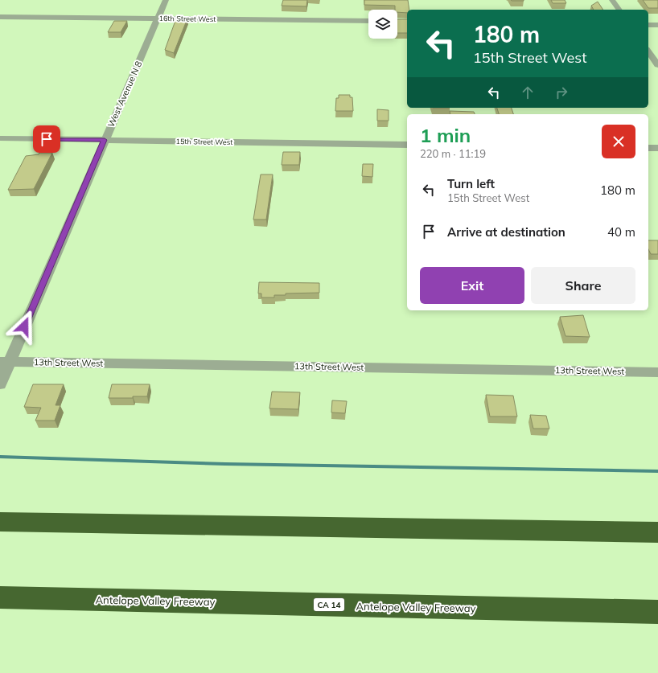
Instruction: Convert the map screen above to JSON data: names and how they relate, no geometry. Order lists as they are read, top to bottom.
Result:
{
  "streets": {
    "highway": ["Antelope Valley Freeway", "CA 14"],
    "street": [
      "16th Street West",
      "West Avenue N 8",
      "15th Street West",
      "13th Street West"
    ]
  },
  "crossings": [
    ["16th Street West", "West Avenue N 8"],
    ["West Avenue N 8", "15th Street West"],
    ["West Avenue N 8", "13th Street West"]
  ],
  "page": {
    "turn": ["180 m", "15th Street West"],
    "heading": ["1 min", "220 m · 11:19"],
    "list": [
      {
        "name": "Turn left",
        "note": "15th Street West",
        "value": "180 m"
      },
      {
        "name": "Arrive at destination",
        "value": "40 m"
      }
    ],
    "buttons": ["Exit", "Share"]
  }
}
